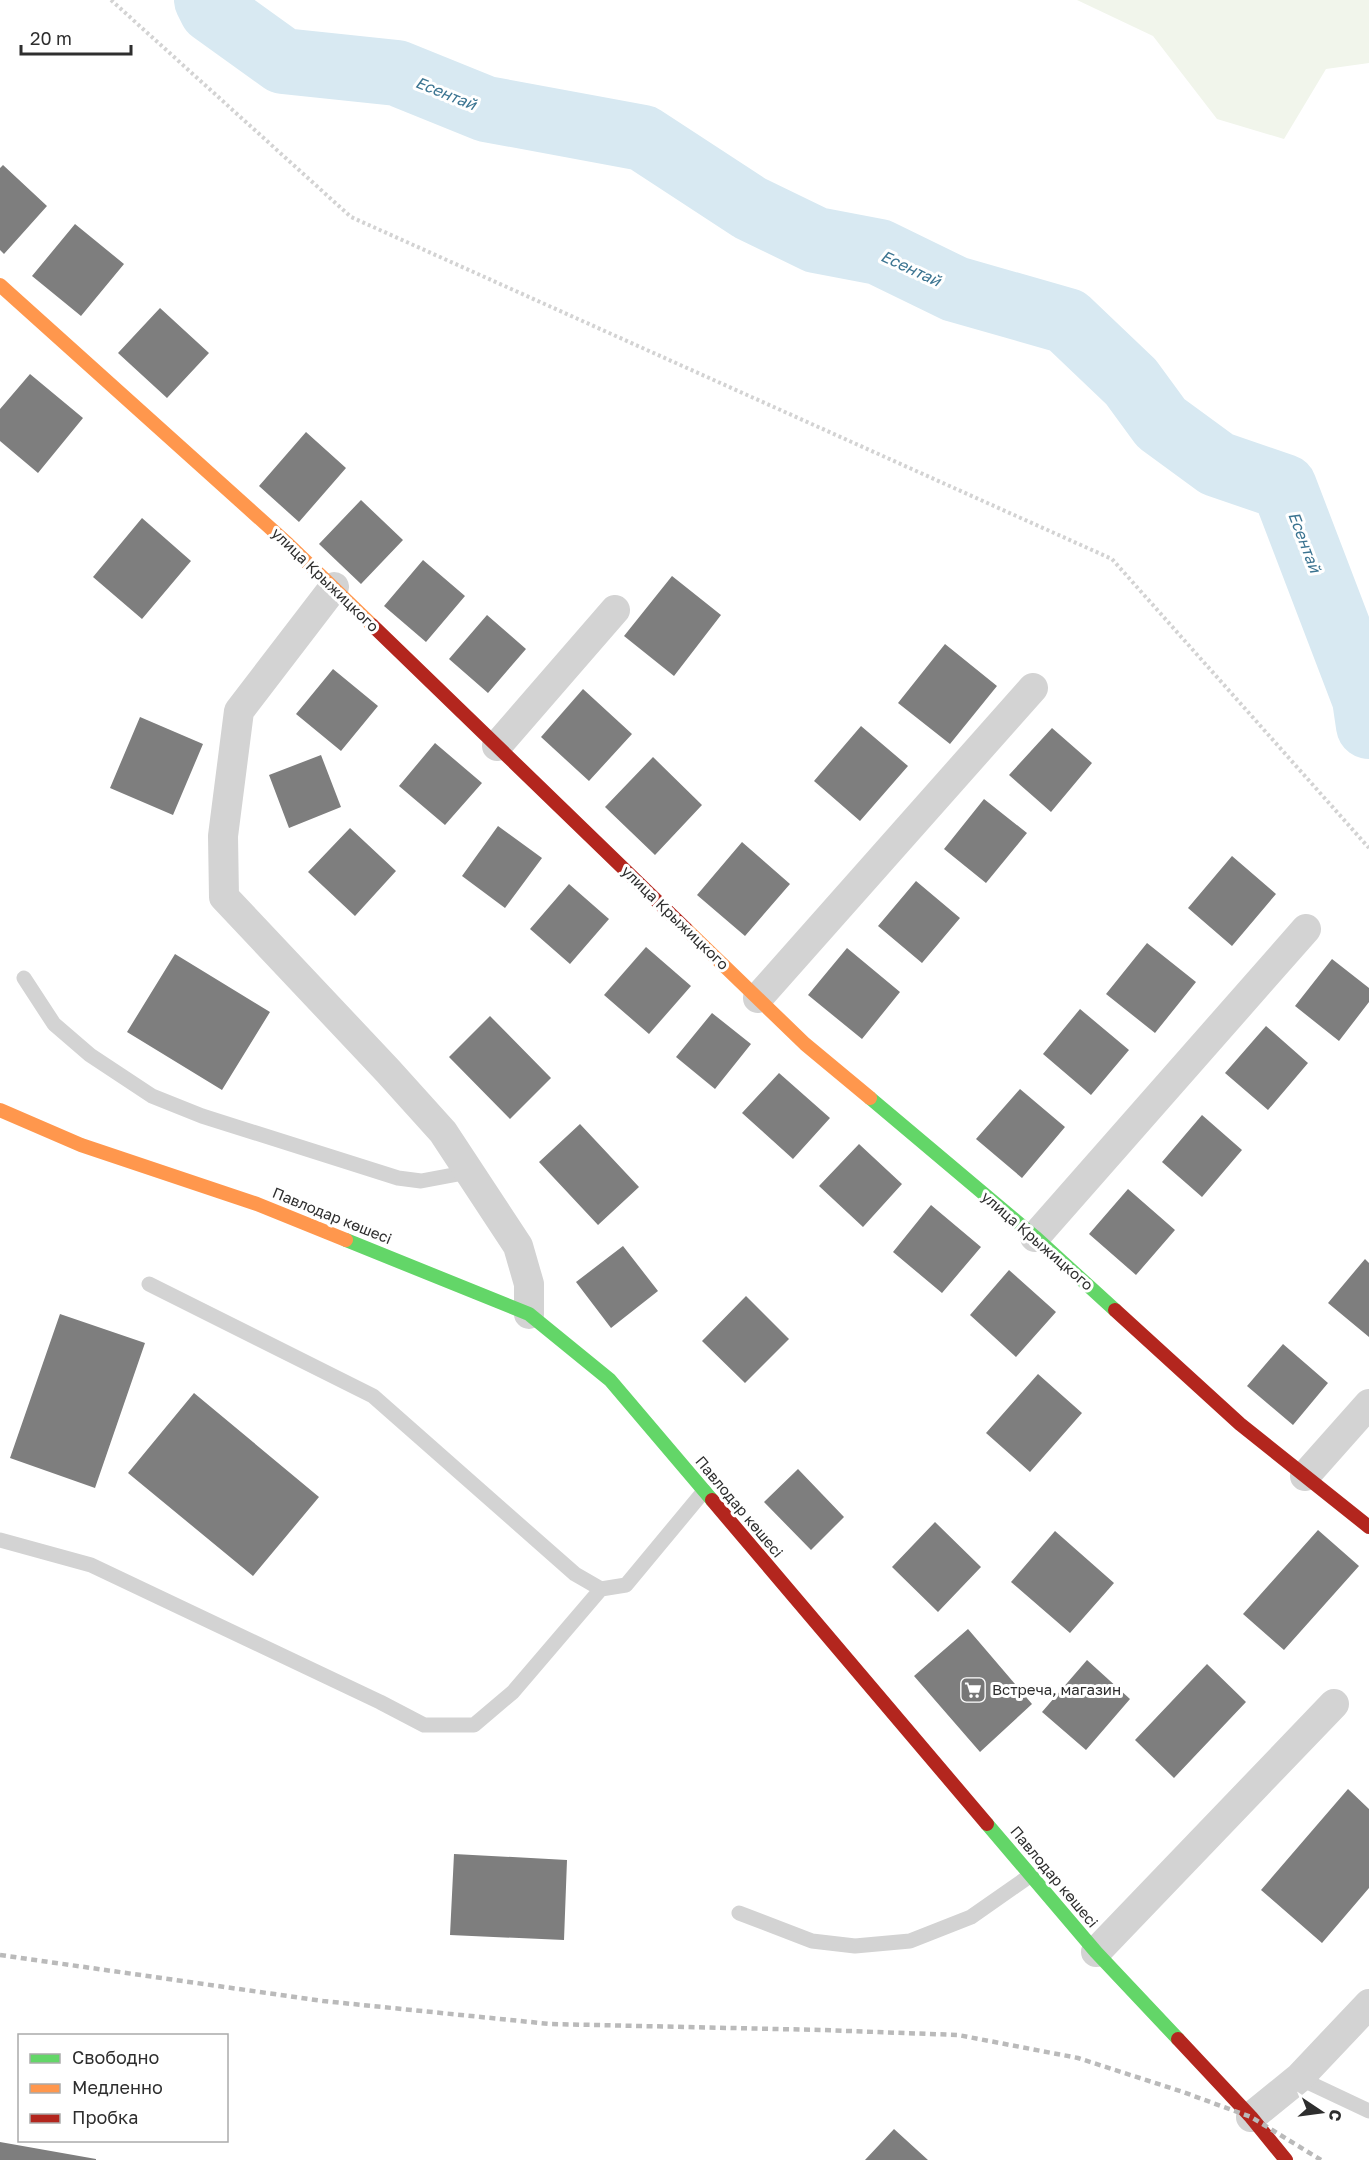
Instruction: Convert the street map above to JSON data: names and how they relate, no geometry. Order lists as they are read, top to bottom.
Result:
{
  "streets": {
    "street": ["улица Крыжицкого", "Павлодар көшесі"]
  },
  "water": ["Есентай"],
  "places": {
    "supermarket": ["Встреча, магазин"]
  },
  "legend": ["Свободно", "Медленно", "Пробка"],
  "scale_bar": "20 m",
  "north": "right"
}
